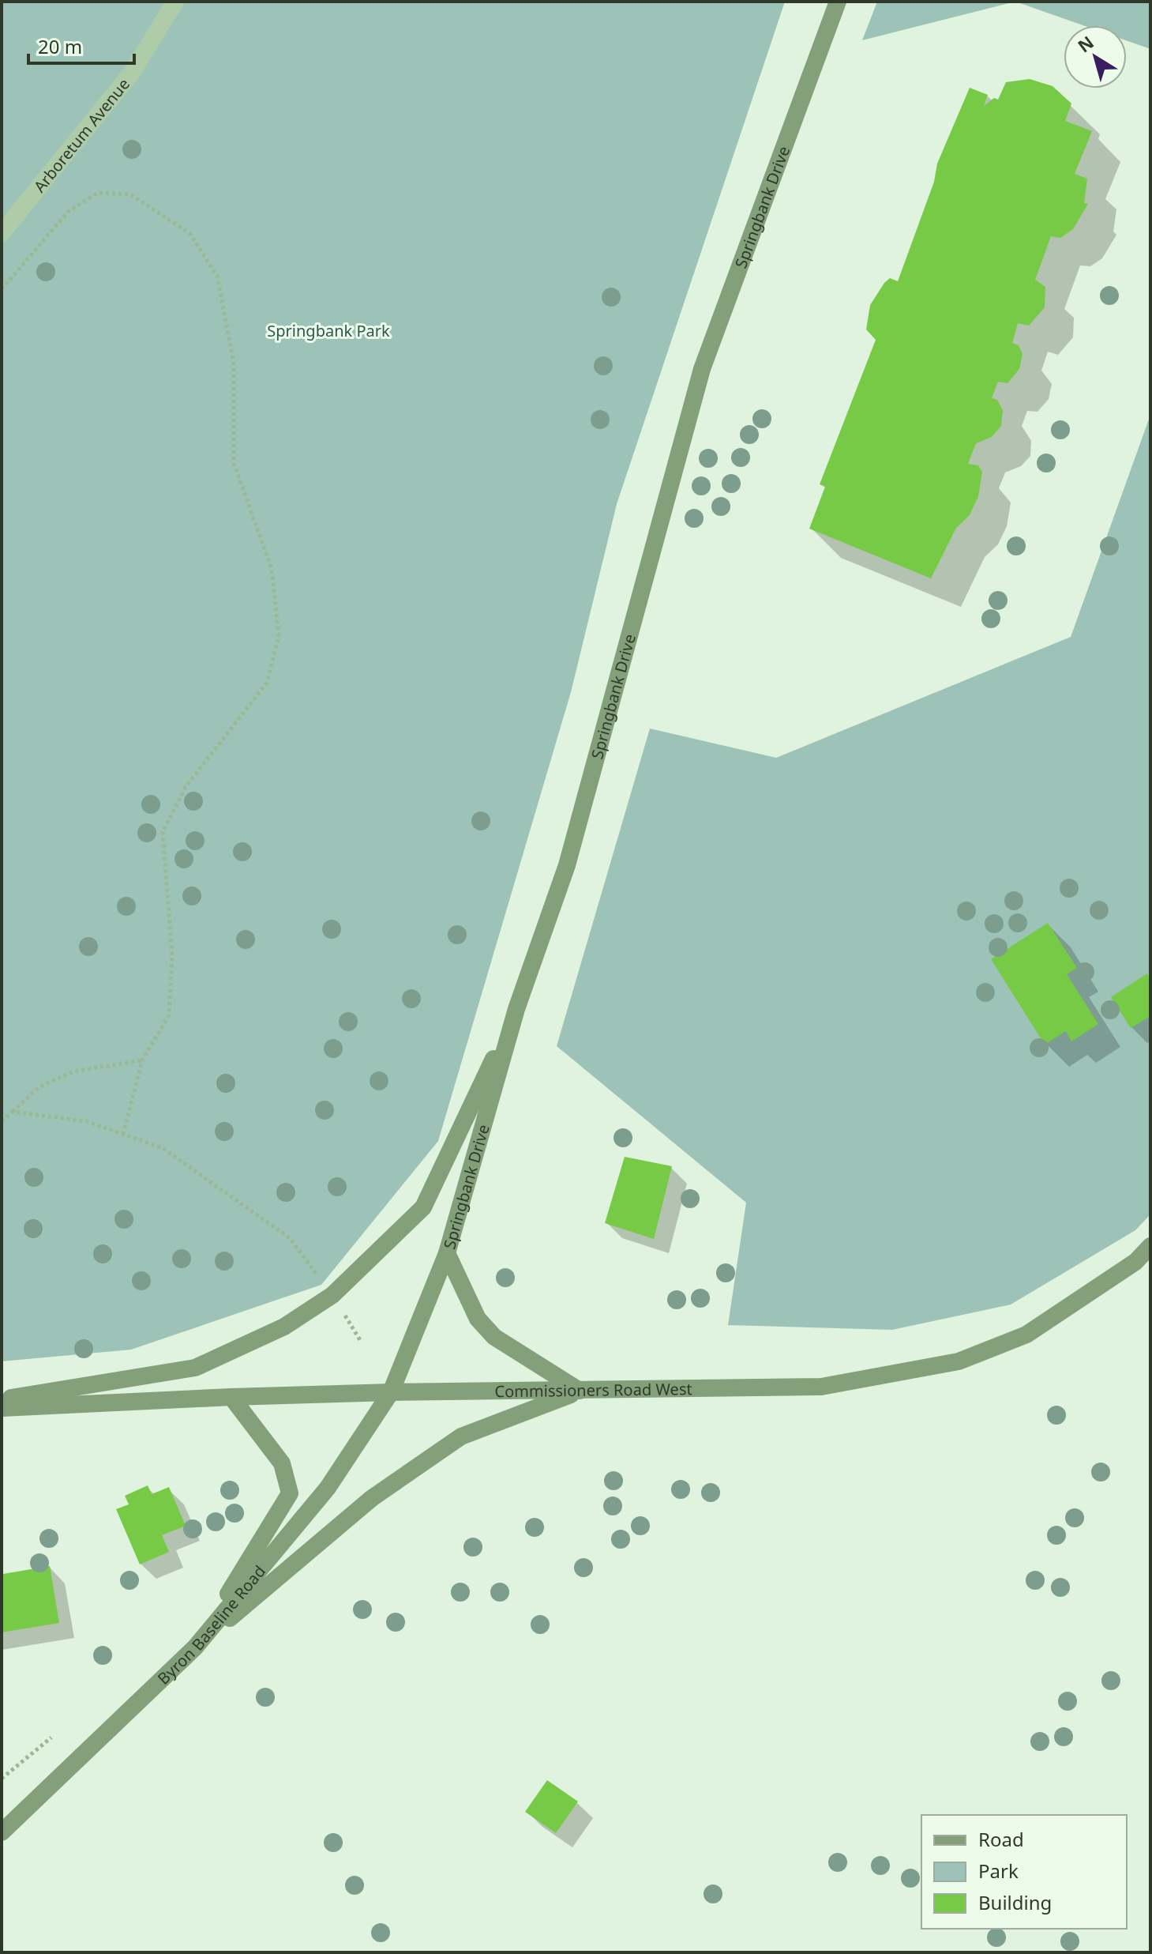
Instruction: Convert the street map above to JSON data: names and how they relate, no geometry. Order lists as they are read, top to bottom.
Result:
{
  "streets": {
    "main road": ["Springbank Drive", "Commissioners Road West", "Byron Baseline Road"],
    "street": ["Arboretum Avenue"]
  },
  "crossings": [
    ["Springbank Drive", "Commissioners Road West"],
    ["Springbank Drive", "Byron Baseline Road"],
    ["Commissioners Road West", "Byron Baseline Road"]
  ],
  "parks": ["Springbank Park"],
  "legend": ["Road", "Park", "Building"],
  "scale_bar": "20 m",
  "north": "top left"
}
